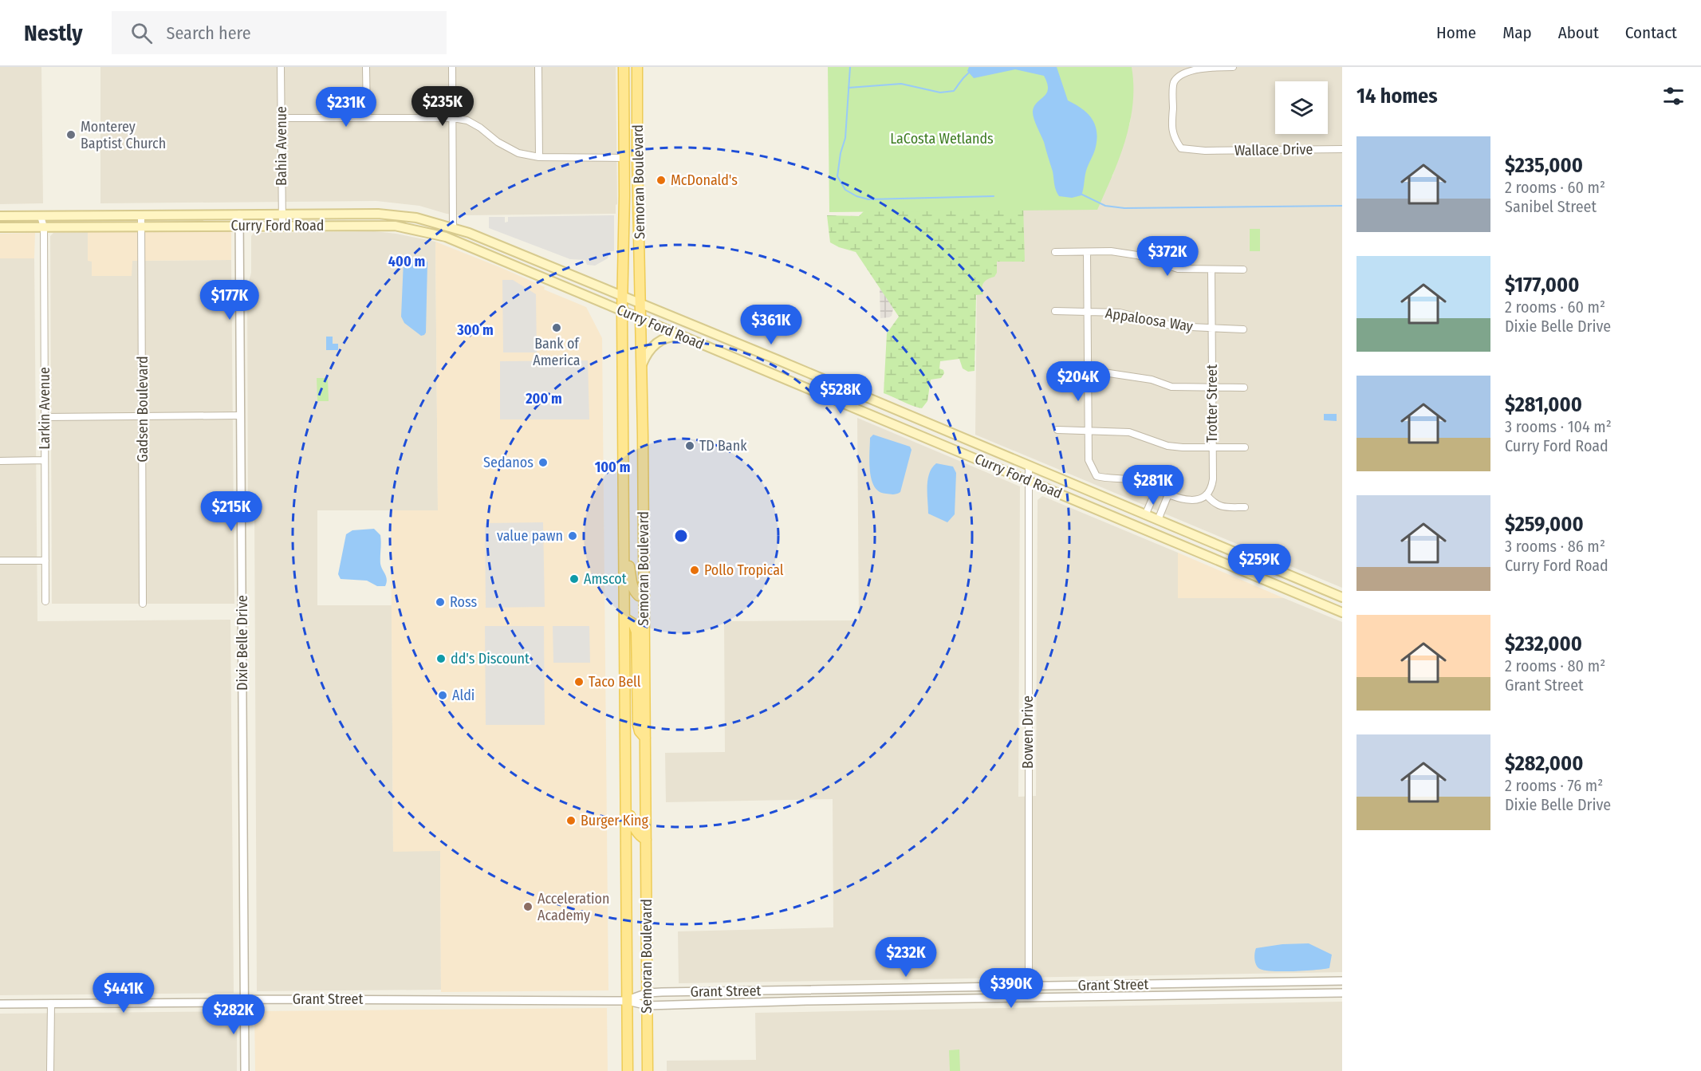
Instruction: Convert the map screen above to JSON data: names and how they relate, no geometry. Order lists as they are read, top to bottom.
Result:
{
  "streets": {
    "main road": ["Semoran Boulevard", "Curry Ford Road"],
    "street": [
      "Bahia Avenue",
      "Wallace Drive",
      "Appaloosa Way",
      "Trotter Street",
      "Larkin Avenue",
      "Gadsen Boulevard",
      "Dixie Belle Drive",
      "Bowen Drive",
      "Grant Street"
    ]
  },
  "crossings": [
    ["Bahia Avenue", "Curry Ford Road"],
    ["Semoran Boulevard", "Curry Ford Road"],
    ["Semoran Boulevard", "Grant Street"],
    ["Curry Ford Road", "Larkin Avenue"],
    ["Curry Ford Road", "Gadsen Boulevard"],
    ["Curry Ford Road", "Dixie Belle Drive"],
    ["Curry Ford Road", "Bowen Drive"],
    ["Appaloosa Way", "Trotter Street"],
    ["Dixie Belle Drive", "Grant Street"],
    ["Bowen Drive", "Grant Street"]
  ],
  "parks": ["LaCosta Wetlands"],
  "places": [
    "Monterey Baptist Church",
    "McDonald's",
    "Bank of America",
    "TD Bank",
    "Sedanos",
    "value pawn",
    "Pollo Tropical",
    "Amscot",
    "Ross",
    "dd's Discount",
    "Taco Bell",
    "Aldi",
    "Burger King",
    "Acceleration Academy"
  ],
  "page": {
    "header": "Nestly",
    "search": "Search here",
    "nav": [
      "Home",
      "Map",
      "About",
      "Contact"
    ],
    "heading": "14 homes",
    "price": [
      "$235K",
      "$231K",
      "$372K",
      "$177K",
      "$361K",
      "$204K",
      "$528K",
      "$281K",
      "$215K",
      "$259K",
      "$232K",
      "$390K",
      "$441K",
      "$282K"
    ],
    "list": [
      {
        "name": "$235,000",
        "note": "2 rooms · 60 m² · Sanibel Street"
      },
      {
        "name": "$177,000",
        "note": "2 rooms · 60 m² · Dixie Belle Drive"
      },
      {
        "name": "$281,000",
        "note": "3 rooms · 104 m² · Curry Ford Road"
      },
      {
        "name": "$259,000",
        "note": "3 rooms · 86 m² · Curry Ford Road"
      },
      {
        "name": "$232,000",
        "note": "2 rooms · 80 m² · Grant Street"
      },
      {
        "name": "$282,000",
        "note": "2 rooms · 76 m² · Dixie Belle Drive"
      }
    ]
  },
  "rings": [
    "400 m",
    "300 m",
    "200 m",
    "100 m"
  ]
}
